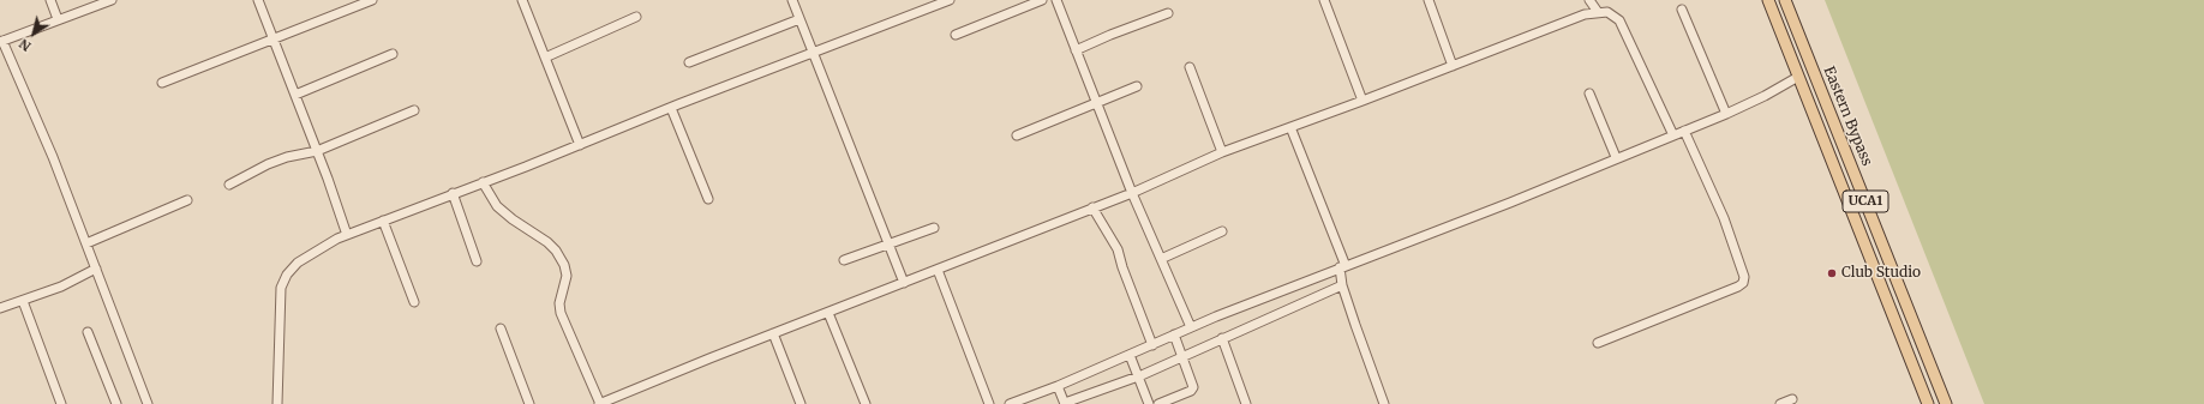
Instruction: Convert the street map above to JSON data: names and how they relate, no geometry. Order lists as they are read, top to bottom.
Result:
{
  "streets": {
    "main road": ["Eastern Bypass", "UCA1"]
  },
  "places": ["Club Studio"],
  "north": "bottom left"
}
